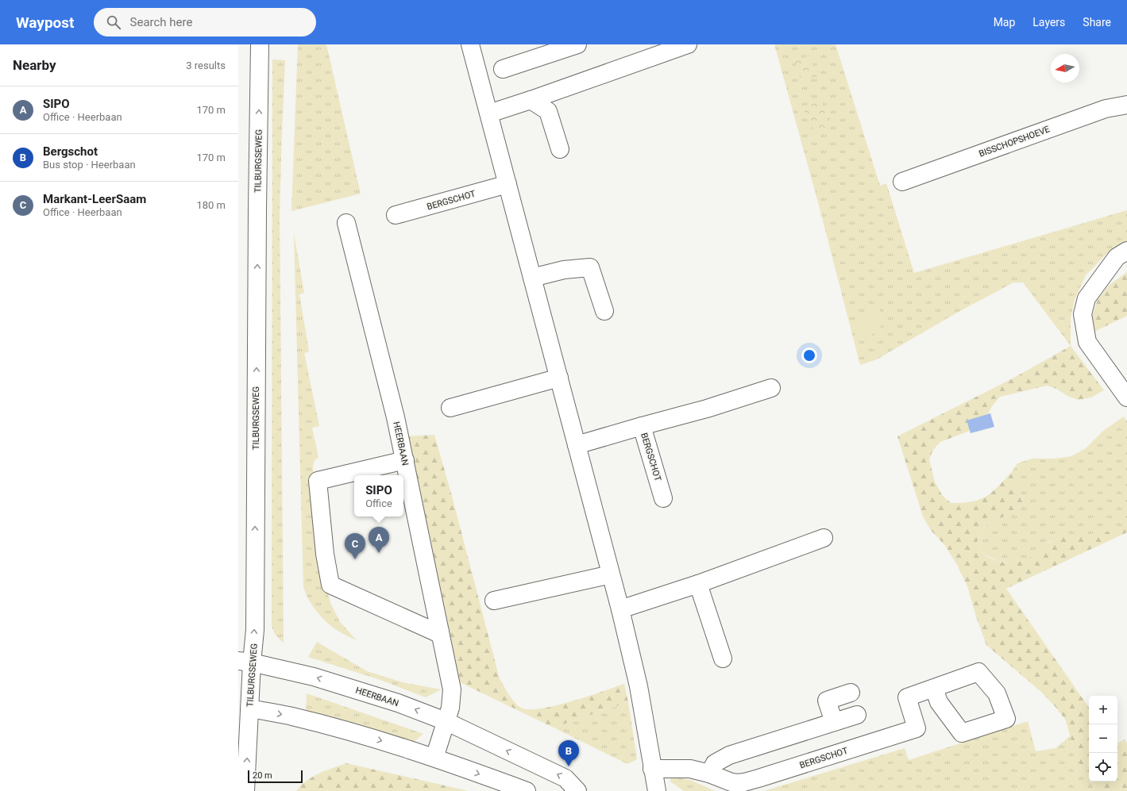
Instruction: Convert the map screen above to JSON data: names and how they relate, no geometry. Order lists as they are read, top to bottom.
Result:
{
  "streets": {
    "street": [
      "BISSCHOPSHOEVE",
      "TILBURGSEWEG",
      "BERGSCHOT",
      "HEERBAAN"
    ]
  },
  "crossings": [
    ["TILBURGSEWEG", "HEERBAAN"]
  ],
  "one_way": ["TILBURGSEWEG"],
  "scale_bar": "20 m",
  "north": "left",
  "page": {
    "header": "Waypost",
    "search": "Search here",
    "nav": ["Map", "Layers", "Share"],
    "heading": ["Nearby", "3 results"],
    "list": [
      {
        "mark": "A",
        "name": "SIPO",
        "note": "Office · Heerbaan",
        "value": "170 m"
      },
      {
        "mark": "B",
        "name": "Bergschot",
        "note": "Bus stop · Heerbaan",
        "value": "170 m"
      },
      {
        "mark": "C",
        "name": "Markant-LeerSaam",
        "note": "Office · Heerbaan",
        "value": "180 m"
      }
    ],
    "popup": ["SIPO", "Office"],
    "pins": ["A", "C", "B"],
    "map_buttons": ["+", "−"],
    "scale": "20 m"
  }
}
